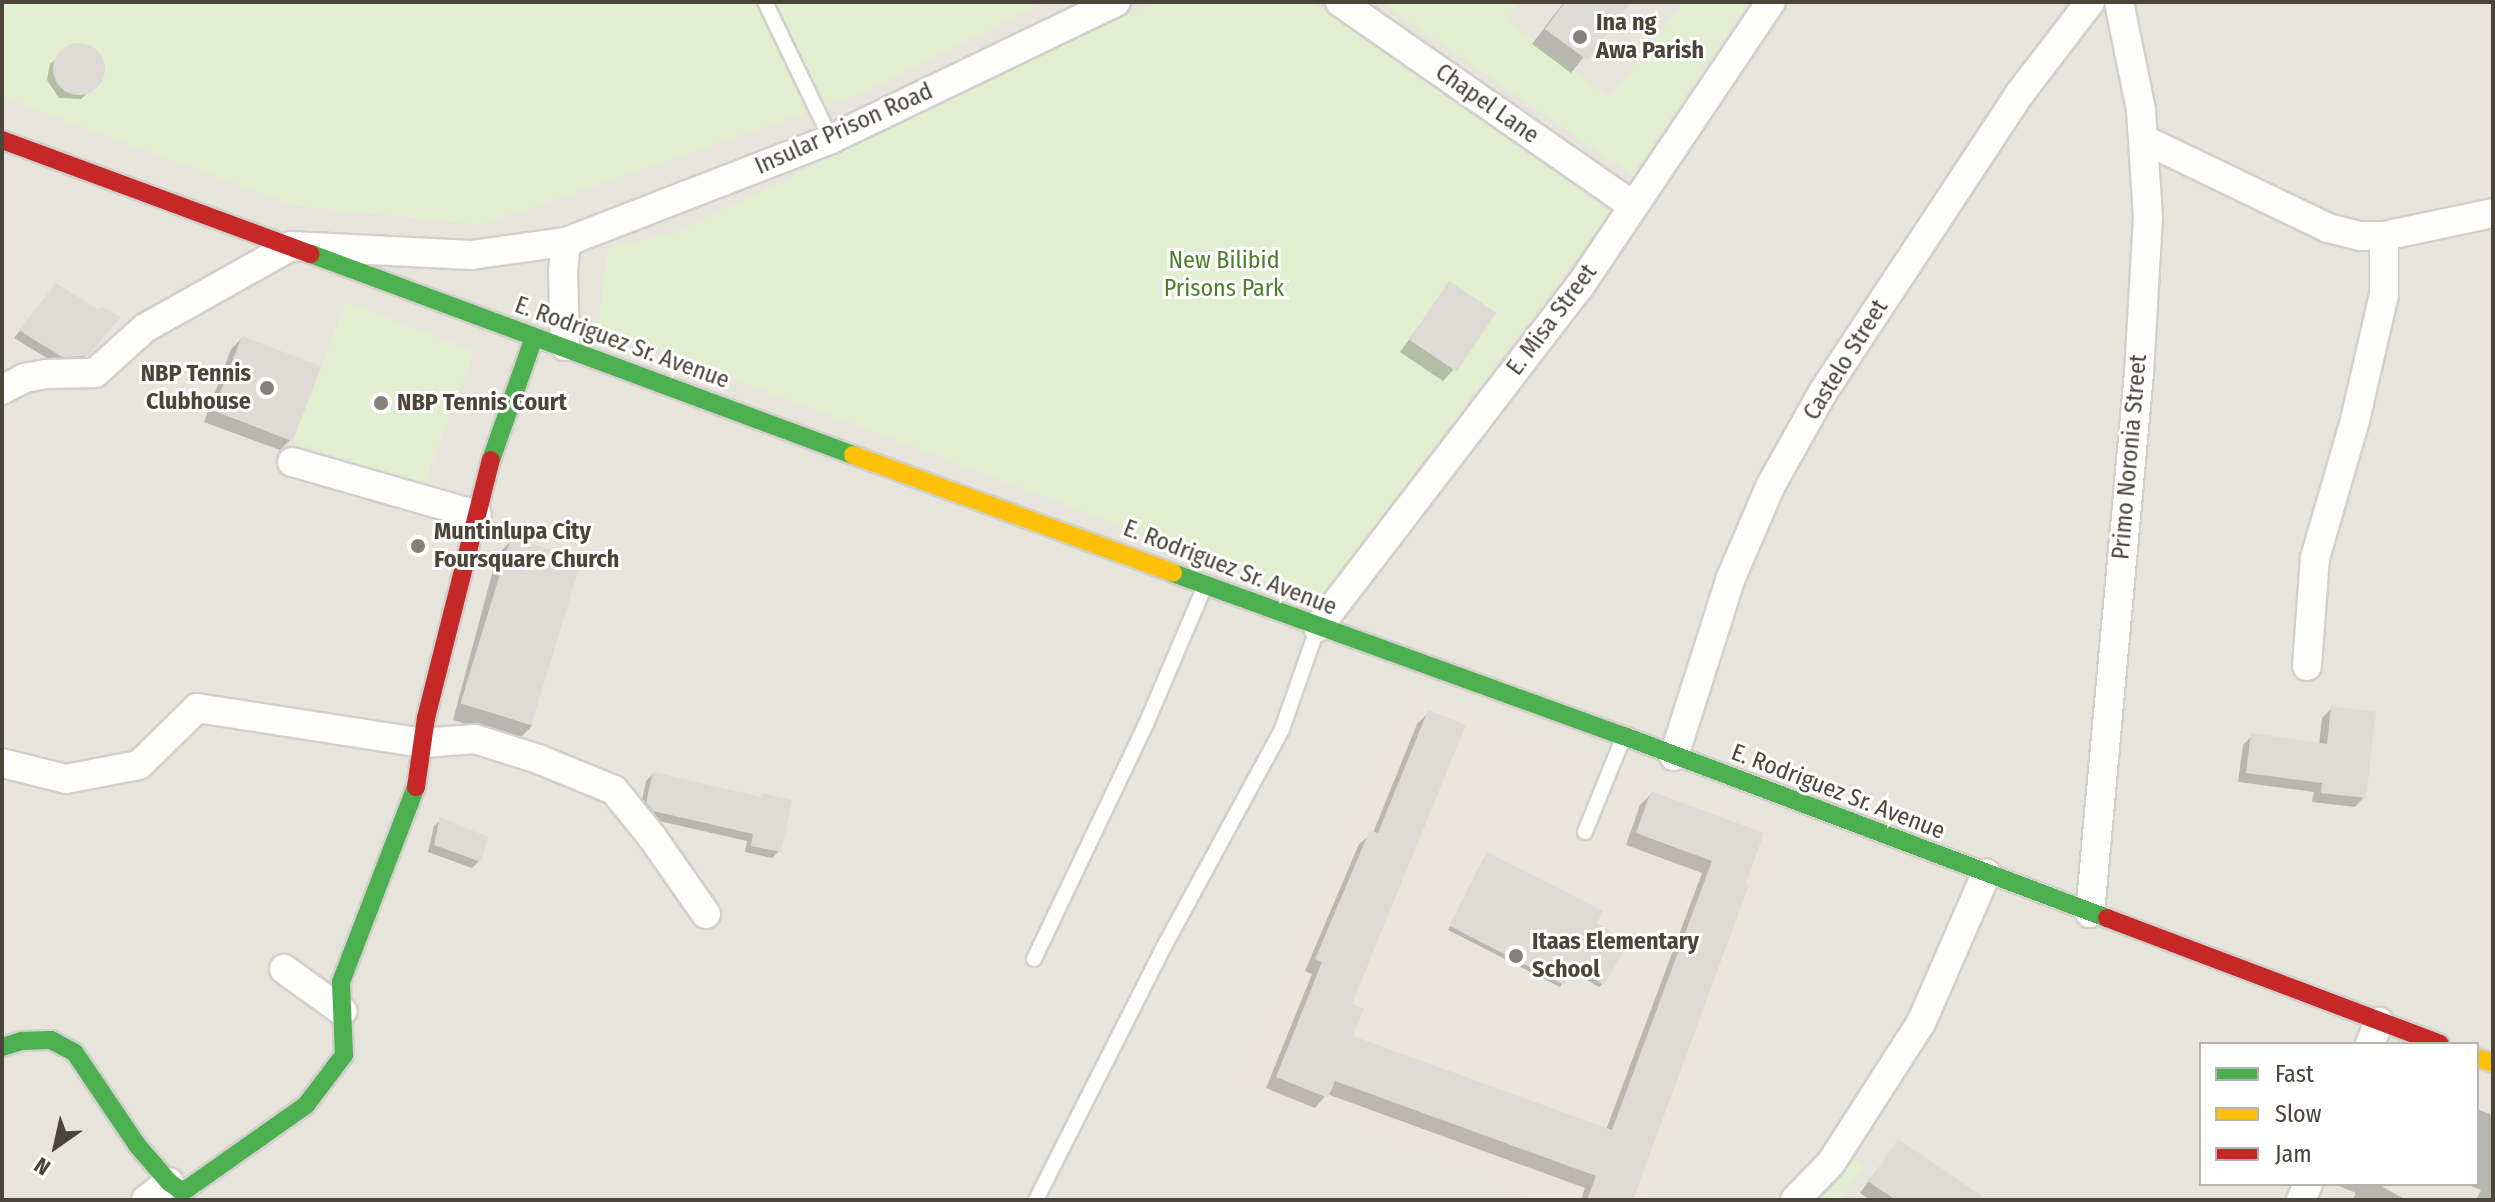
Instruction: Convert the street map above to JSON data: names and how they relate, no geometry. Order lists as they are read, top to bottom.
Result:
{
  "streets": {
    "street": [
      "Chapel Lane",
      "Insular Prison Road",
      "E. Misa Street",
      "E. Rodriguez Sr. Avenue",
      "Castelo Street",
      "Primo Noronia Street"
    ]
  },
  "crossings": [
    ["Chapel Lane", "E. Misa Street"],
    ["Insular Prison Road", "E. Rodriguez Sr. Avenue"],
    ["E. Misa Street", "E. Rodriguez Sr. Avenue"],
    ["E. Rodriguez Sr. Avenue", "Castelo Street"],
    ["E. Rodriguez Sr. Avenue", "Primo Noronia Street"]
  ],
  "parks": ["New Bilibid Prisons Park"],
  "places": [
    "Ina ng Awa Parish",
    "NBP Tennis Clubhouse",
    "NBP Tennis Court",
    "Muntinlupa City Foursquare Church",
    "Itaas Elementary School"
  ],
  "legend": ["Fast", "Slow", "Jam"],
  "north": "bottom left"
}
